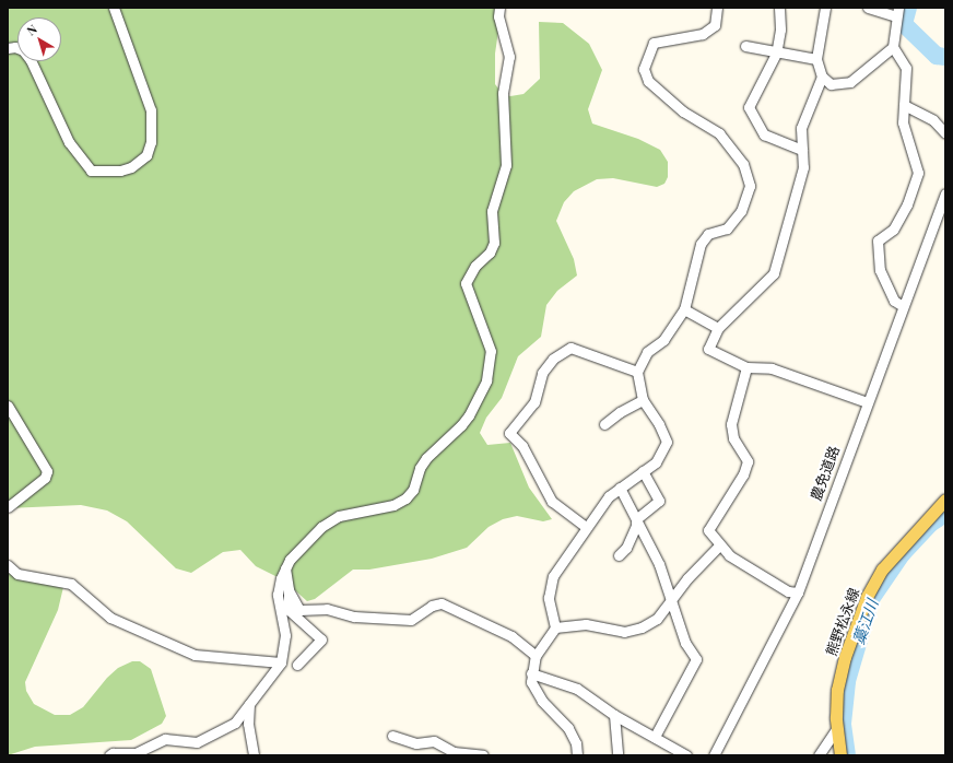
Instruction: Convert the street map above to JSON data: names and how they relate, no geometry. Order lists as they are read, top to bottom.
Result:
{
  "streets": {
    "main road": ["熊野松永線"],
    "street": ["農免道路"]
  },
  "water": ["藁江川"],
  "north": "top left"
}
